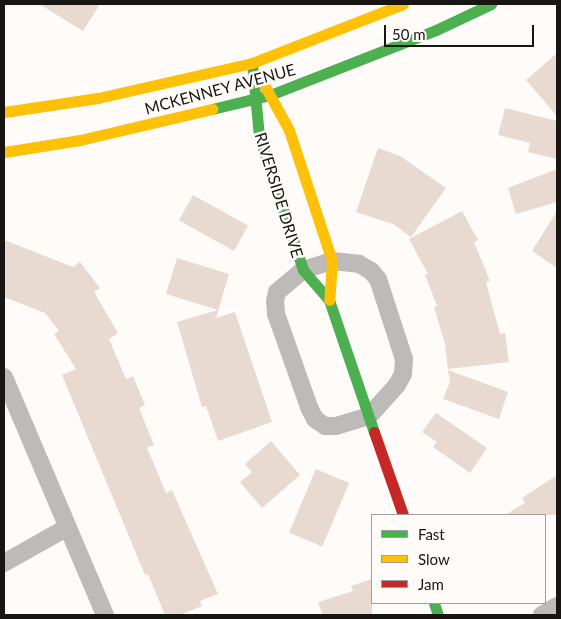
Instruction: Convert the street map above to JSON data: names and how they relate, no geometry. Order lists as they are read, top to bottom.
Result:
{
  "streets": {
    "main road": ["MCKENNEY AVENUE", "RIVERSIDE DRIVE"]
  },
  "crossings": [
    ["MCKENNEY AVENUE", "RIVERSIDE DRIVE"]
  ],
  "legend": ["Fast", "Slow", "Jam"],
  "scale_bar": "50 m"
}
